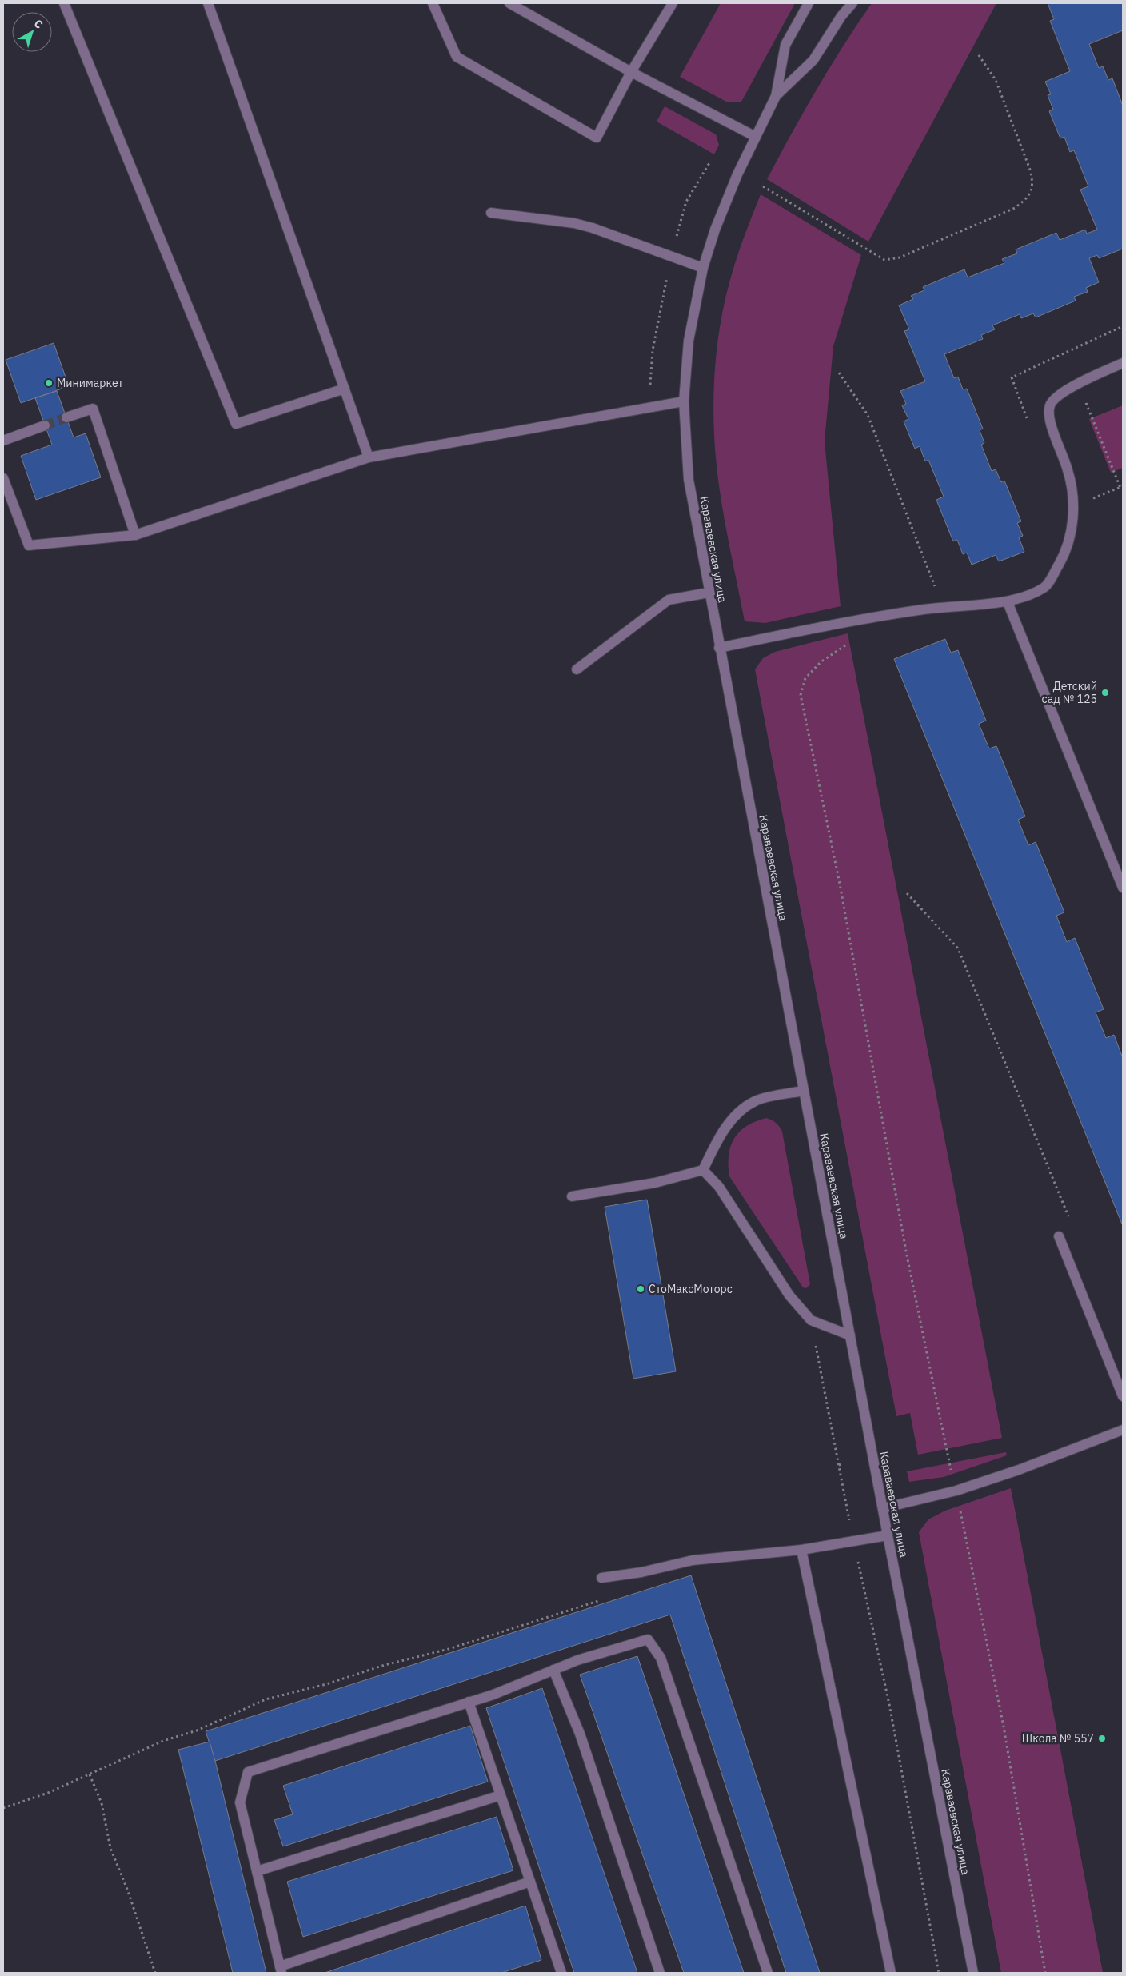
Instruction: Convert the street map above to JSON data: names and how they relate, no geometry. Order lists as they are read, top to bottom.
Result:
{
  "streets": {
    "street": ["Караваевская улица"]
  },
  "places": [
    "Минимаркет",
    "Детский сад № 125",
    "СтоМаксМоторс",
    "Школа № 557"
  ],
  "north": "top right"
}
